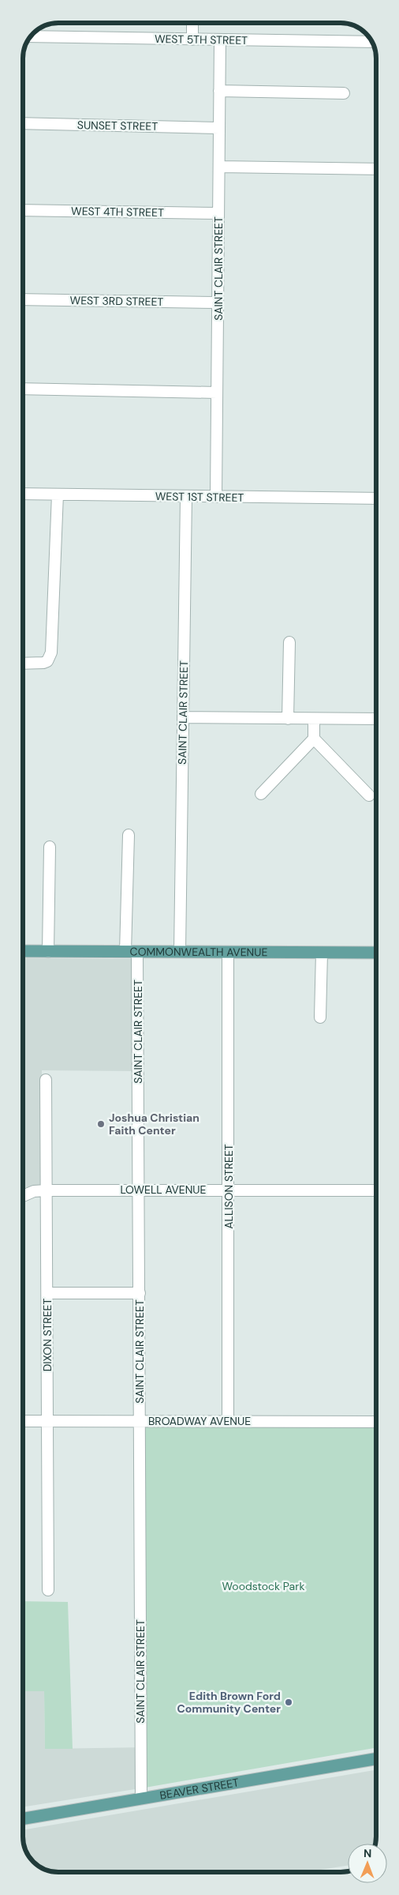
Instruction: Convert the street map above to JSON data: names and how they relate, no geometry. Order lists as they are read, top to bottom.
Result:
{
  "streets": {
    "main road": ["COMMONWEALTH AVENUE", "BEAVER STREET"],
    "street": [
      "WEST 5TH STREET",
      "SUNSET STREET",
      "WEST 4TH STREET",
      "SAINT CLAIR STREET",
      "WEST 3RD STREET",
      "WEST 1ST STREET",
      "ALLISON STREET",
      "LOWELL AVENUE",
      "DIXON STREET",
      "BROADWAY AVENUE"
    ]
  },
  "crossings": [
    ["WEST 5TH STREET", "SAINT CLAIR STREET"],
    ["SUNSET STREET", "SAINT CLAIR STREET"],
    ["WEST 4TH STREET", "SAINT CLAIR STREET"],
    ["SAINT CLAIR STREET", "WEST 3RD STREET"],
    ["SAINT CLAIR STREET", "WEST 1ST STREET"],
    ["SAINT CLAIR STREET", "COMMONWEALTH AVENUE"],
    ["SAINT CLAIR STREET", "LOWELL AVENUE"],
    ["SAINT CLAIR STREET", "BROADWAY AVENUE"],
    ["SAINT CLAIR STREET", "BEAVER STREET"],
    ["COMMONWEALTH AVENUE", "ALLISON STREET"],
    ["ALLISON STREET", "LOWELL AVENUE"],
    ["ALLISON STREET", "BROADWAY AVENUE"],
    ["LOWELL AVENUE", "DIXON STREET"],
    ["DIXON STREET", "BROADWAY AVENUE"]
  ],
  "parks": ["Woodstock Park"],
  "places": ["Joshua Christian Faith Center", "Edith Brown Ford Community Center"],
  "north": "top"
}
